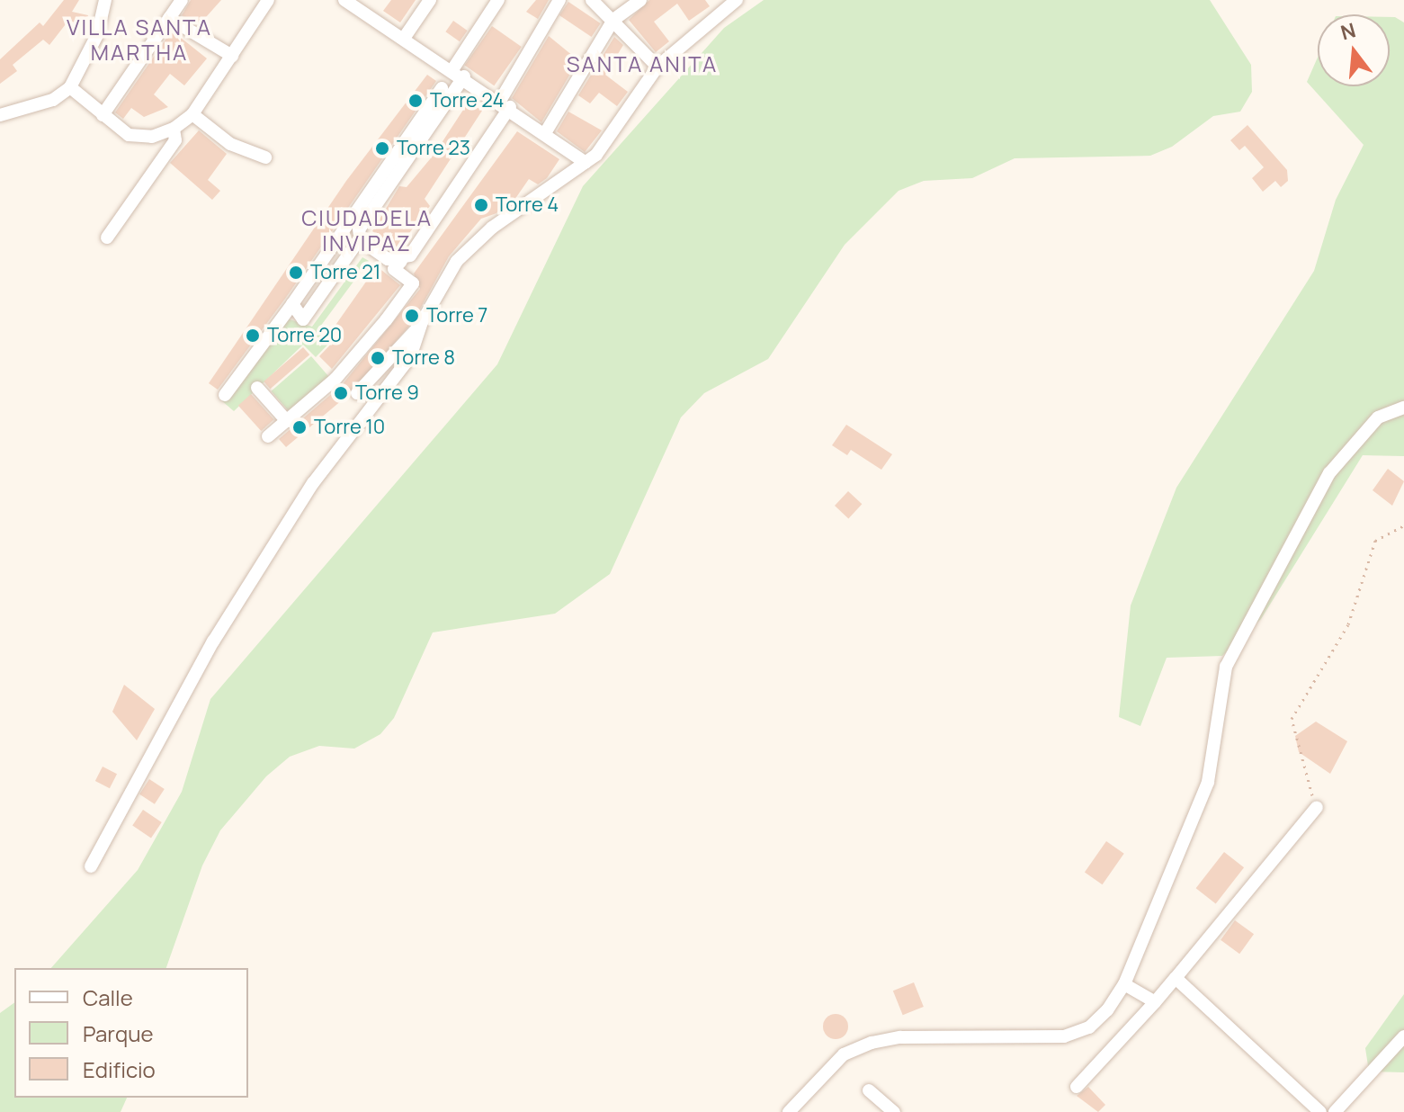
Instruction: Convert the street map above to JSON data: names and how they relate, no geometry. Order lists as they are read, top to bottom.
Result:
{
  "districts": ["VILLA SANTA MARTHA", "SANTA ANITA", "CIUDADELA INVIPAZ"],
  "places": [
    "Torre 24",
    "Torre 23",
    "Torre 4",
    "Torre 21",
    "Torre 7",
    "Torre 20",
    "Torre 8",
    "Torre 9",
    "Torre 10"
  ],
  "legend": ["Calle", "Parque", "Edificio"],
  "north": "top"
}
